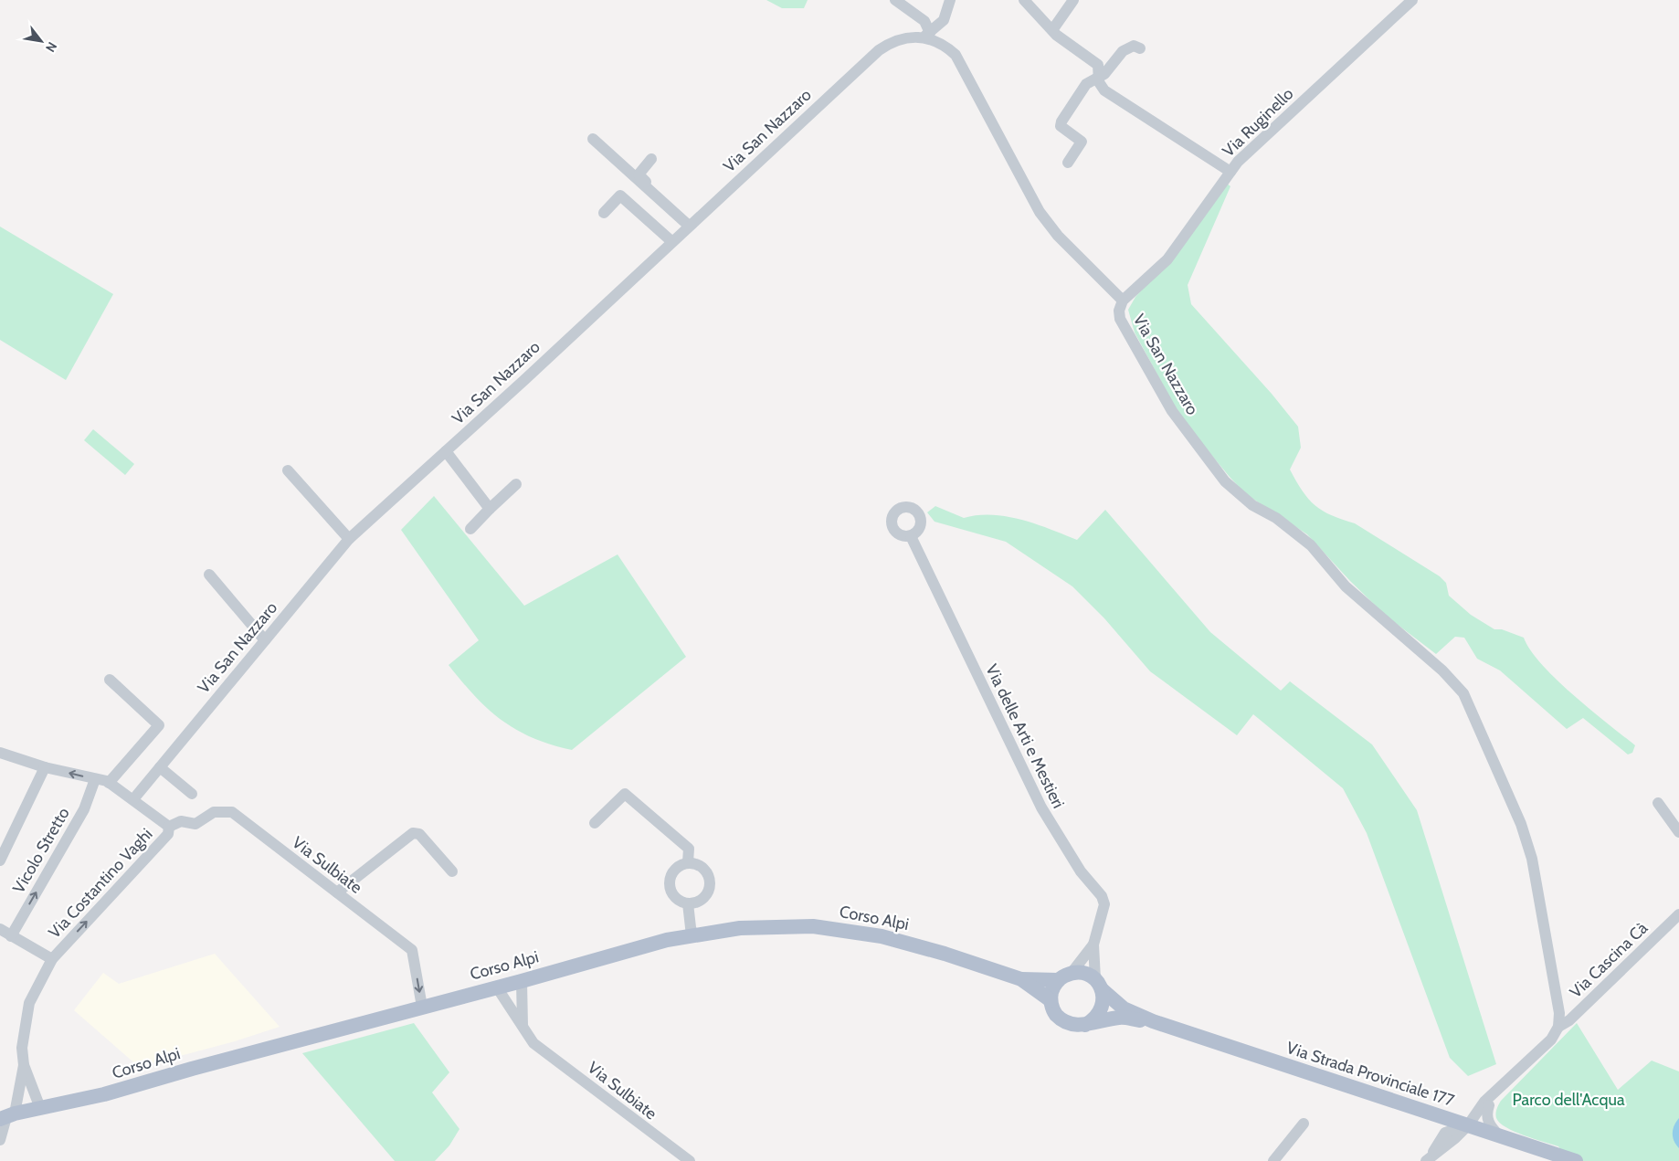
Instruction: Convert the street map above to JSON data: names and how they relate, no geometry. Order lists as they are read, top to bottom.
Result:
{
  "streets": {
    "main road": ["Corso Alpi", "Via Strada Provinciale 177"],
    "street": [
      "Via Ruginello",
      "Via San Nazzaro",
      "Via delle Arti e Mestieri",
      "Vicolo Stretto",
      "Via Sulbiate",
      "Via Costantino Vaghi",
      "Via Cascina Cà"
    ]
  },
  "crossings": [
    ["Via Ruginello", "Via San Nazzaro"],
    ["Via San Nazzaro", "Via Cascina Cà"],
    ["Via delle Arti e Mestieri", "Corso Alpi"],
    ["Via delle Arti e Mestieri", "Via Strada Provinciale 177"],
    ["Via Sulbiate", "Via Costantino Vaghi"],
    ["Via Sulbiate", "Corso Alpi"],
    ["Corso Alpi", "Via Strada Provinciale 177"],
    ["Via Cascina Cà", "Via Strada Provinciale 177"]
  ],
  "one_way": ["Via Costantino Vaghi"],
  "parks": ["Parco dell'Acqua"],
  "north": "bottom right"
}
